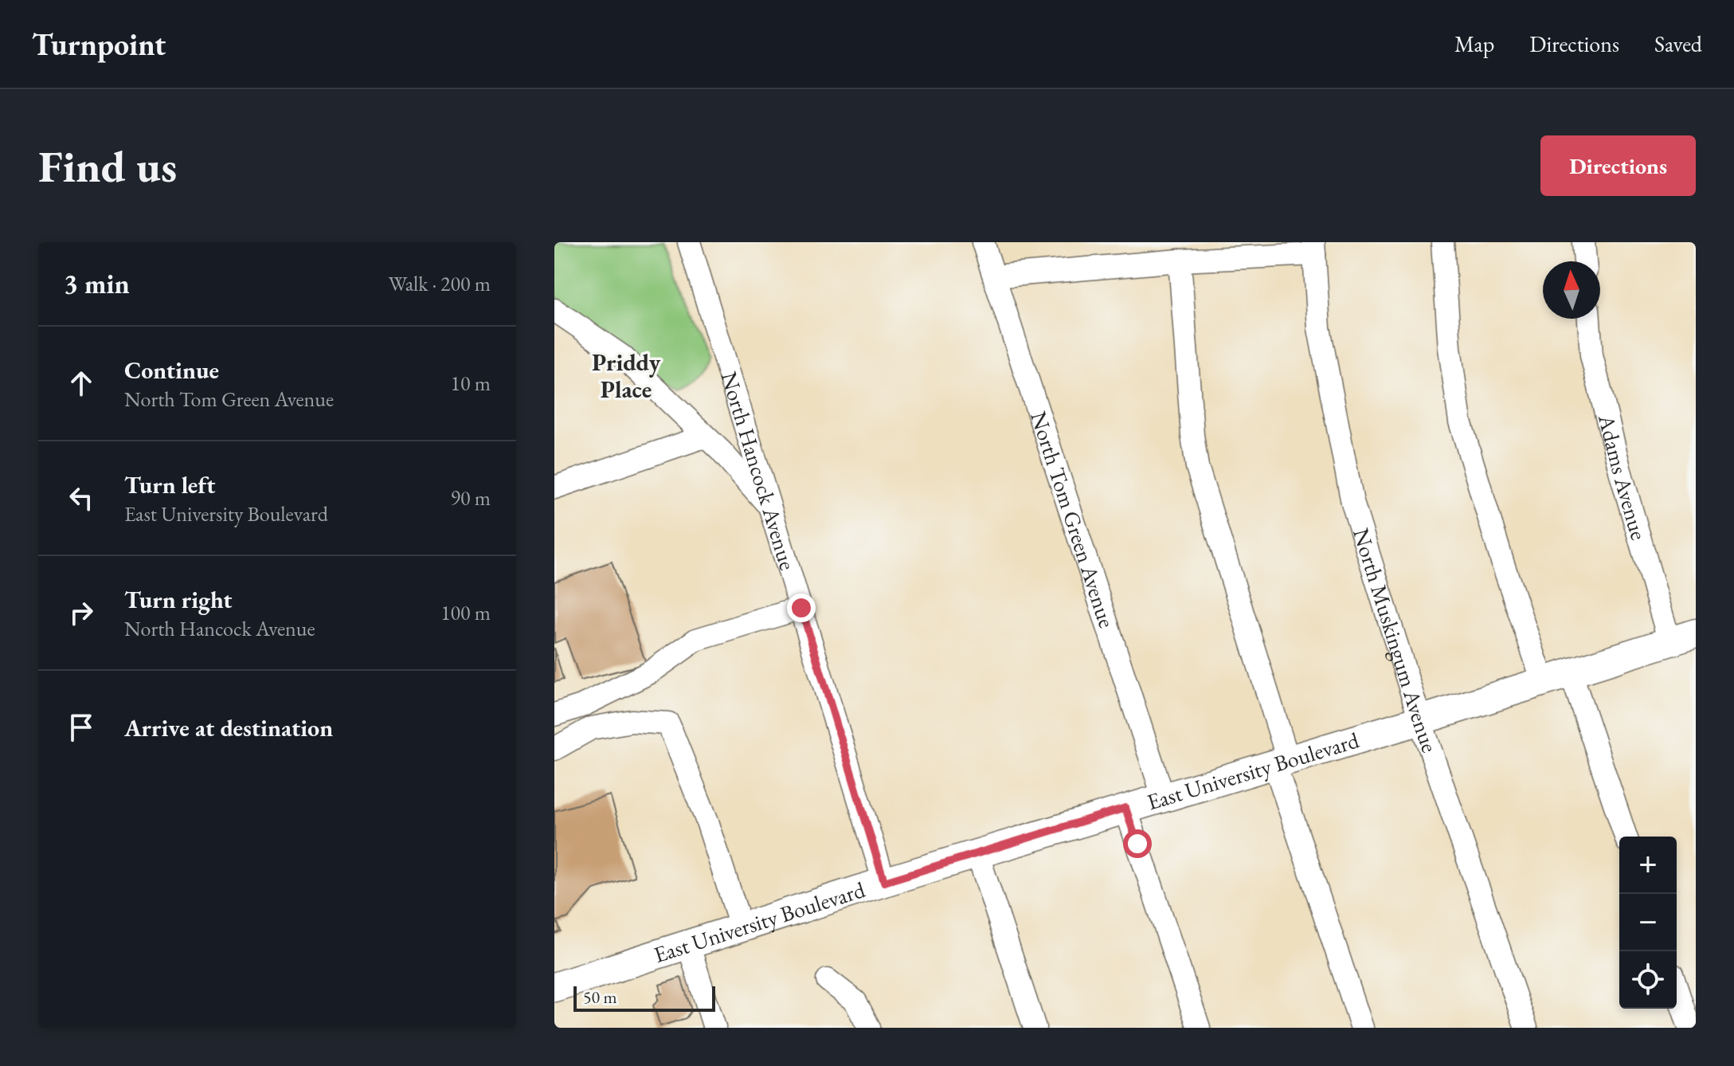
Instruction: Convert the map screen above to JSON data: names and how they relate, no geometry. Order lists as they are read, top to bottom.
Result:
{
  "streets": {
    "main road": ["East University Boulevard"],
    "street": [
      "North Hancock Avenue",
      "Adams Avenue",
      "North Tom Green Avenue",
      "North Muskingum Avenue"
    ]
  },
  "crossings": [
    ["North Hancock Avenue", "East University Boulevard"],
    ["Adams Avenue", "East University Boulevard"],
    ["North Tom Green Avenue", "East University Boulevard"],
    ["North Muskingum Avenue", "East University Boulevard"]
  ],
  "districts": ["Priddy Place"],
  "scale_bar": "50 m",
  "north": "top",
  "page": {
    "header": "Turnpoint",
    "nav": ["Map", "Directions", "Saved"],
    "buttons": "Directions",
    "title": "Find us",
    "heading": ["3 min", "Walk · 200 m"],
    "list": [
      ["Continue", "North Tom Green Avenue", "10 m"],
      ["Turn left", "East University Boulevard", "90 m"],
      ["Turn right", "North Hancock Avenue", "100 m"],
      "Arrive at destination"
    ],
    "map_buttons": ["+", "−"],
    "scale": "50 m"
  }
}
